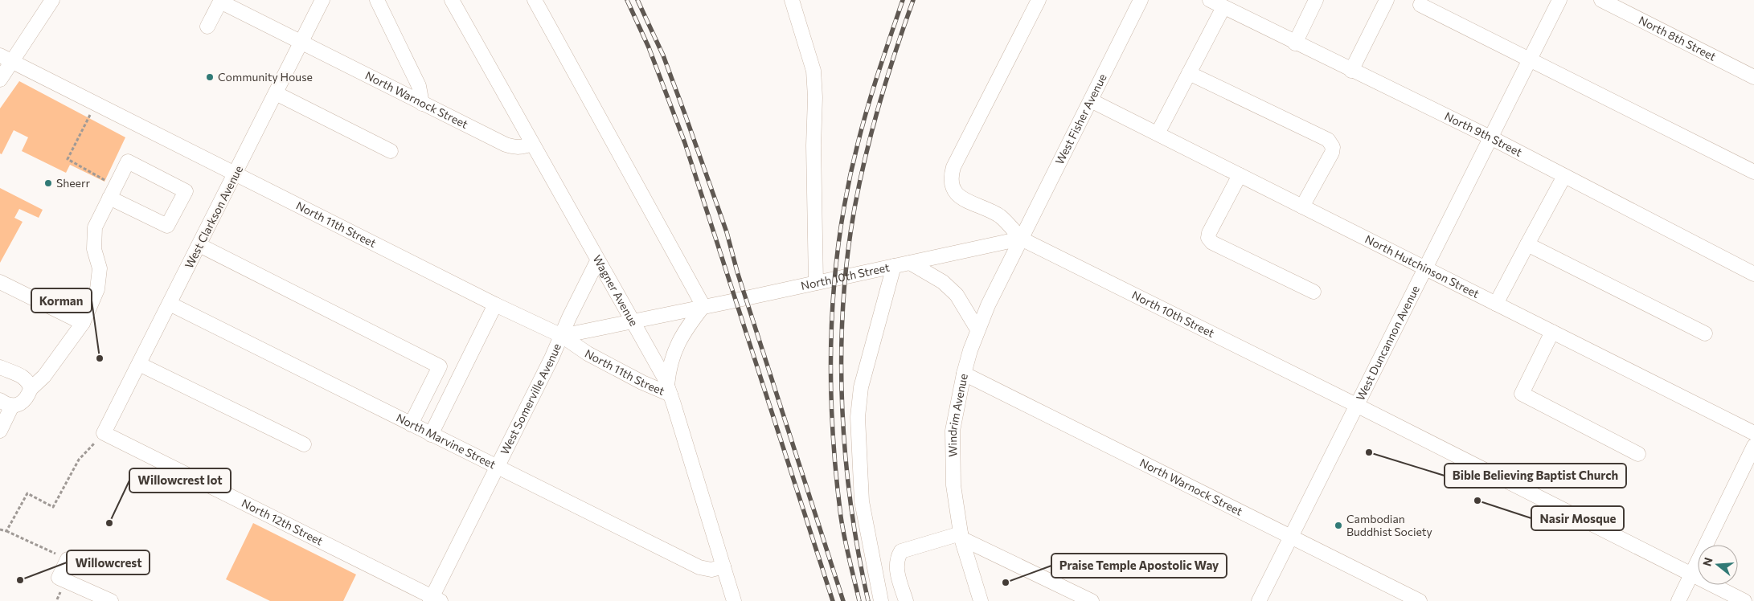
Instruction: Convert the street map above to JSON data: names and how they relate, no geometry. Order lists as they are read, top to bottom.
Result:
{
  "streets": {
    "street": [
      "North 8th Street",
      "North Warnock Street",
      "West Fisher Avenue",
      "North 9th Street",
      "West Clarkson Avenue",
      "North 11th Street",
      "North Hutchinson Street",
      "North 10th Street",
      "Wagner Avenue",
      "West Duncannon Avenue",
      "West Somerville Avenue",
      "Windrim Avenue",
      "North Marvine Street",
      "North 12th Street"
    ]
  },
  "crossings": [
    ["North Warnock Street", "West Clarkson Avenue"],
    ["North Warnock Street", "Wagner Avenue"],
    ["North Warnock Street", "West Duncannon Avenue"],
    ["North Warnock Street", "Windrim Avenue"],
    ["West Fisher Avenue", "North Hutchinson Street"],
    ["West Fisher Avenue", "North 10th Street"],
    ["West Fisher Avenue", "Windrim Avenue"],
    ["North 9th Street", "West Duncannon Avenue"],
    ["West Clarkson Avenue", "North 11th Street"],
    ["West Clarkson Avenue", "North Marvine Street"],
    ["West Clarkson Avenue", "North 12th Street"],
    ["North 11th Street", "North 10th Street"],
    ["North 11th Street", "Wagner Avenue"],
    ["North 11th Street", "West Somerville Avenue"],
    ["North Hutchinson Street", "West Duncannon Avenue"],
    ["North 10th Street", "Wagner Avenue"],
    ["North 10th Street", "West Duncannon Avenue"],
    ["North 10th Street", "West Somerville Avenue"],
    ["North 10th Street", "Windrim Avenue"],
    ["Wagner Avenue", "West Somerville Avenue"],
    ["Wagner Avenue", "North Marvine Street"],
    ["West Somerville Avenue", "North Marvine Street"],
    ["West Somerville Avenue", "North 12th Street"]
  ],
  "places": [
    "Community House",
    "Sheerr",
    "Korman",
    "Bible Believing Baptist Church",
    "Nasir Mosque",
    "Willowcrest lot",
    "Cambodian Buddhist Society",
    "Willowcrest",
    "Praise Temple Apostolic Way"
  ],
  "north": "left"
}
